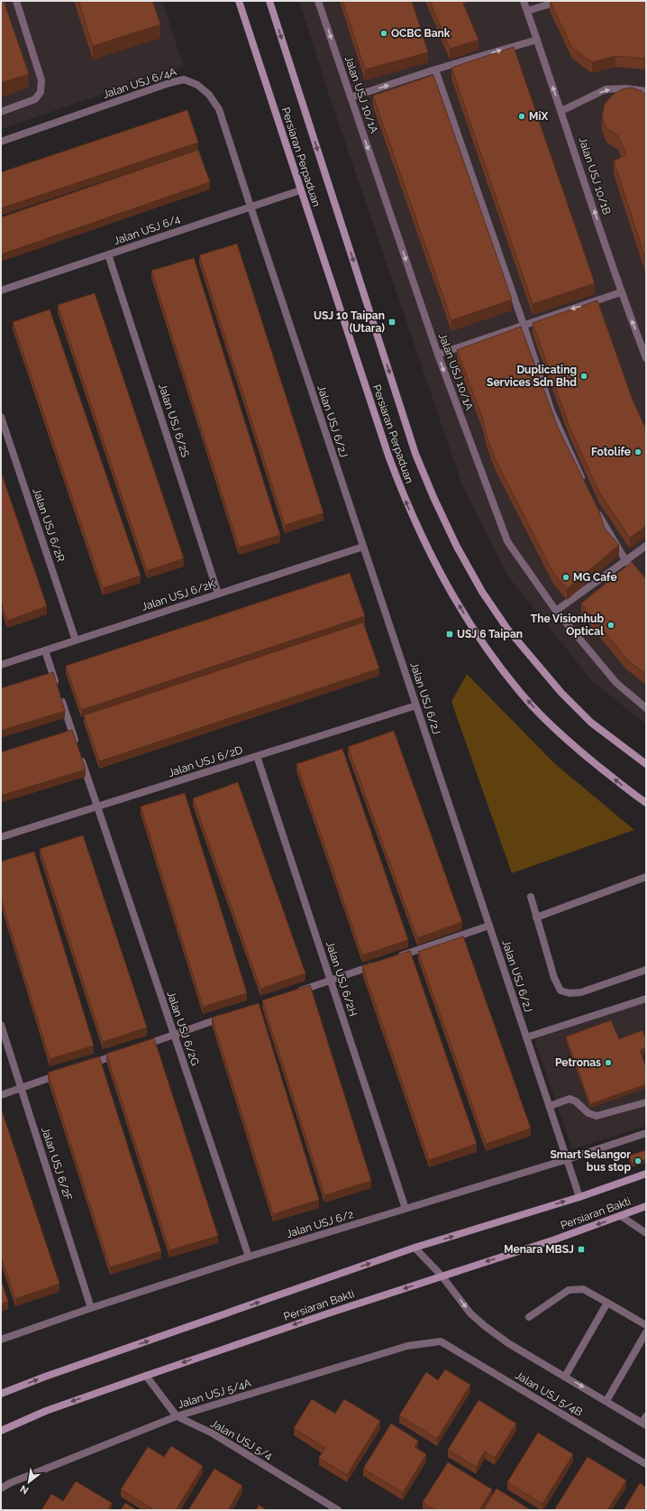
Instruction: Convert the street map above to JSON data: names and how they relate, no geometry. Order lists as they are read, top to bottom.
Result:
{
  "streets": {
    "main road": ["Persiaran Perpaduan", "Persiaran Bakti"],
    "street": [
      "Jalan USJ 6/4A",
      "Jalan USJ 10/1A",
      "Jalan USJ 10/1B",
      "Jalan USJ 6/4",
      "Jalan USJ 6/2S",
      "Jalan USJ 6/2J",
      "Jalan USJ 6/2R",
      "Jalan USJ 6/2K",
      "Jalan USJ 6/2D",
      "Jalan USJ 6/2H",
      "Jalan USJ 6/2G",
      "Jalan USJ 6/2F",
      "Jalan USJ 6/2",
      "Jalan USJ 5/4A",
      "Jalan USJ 5/4B",
      "Jalan USJ 5/4"
    ]
  },
  "crossings": [
    ["Jalan USJ 6/4A", "Jalan USJ 6/4"],
    ["Jalan USJ 6/4A", "Jalan USJ 6/2J"],
    ["Persiaran Perpaduan", "Jalan USJ 6/4"],
    ["Jalan USJ 6/4", "Jalan USJ 6/2S"],
    ["Jalan USJ 6/4", "Jalan USJ 6/2J"],
    ["Jalan USJ 6/2S", "Jalan USJ 6/2K"],
    ["Jalan USJ 6/2J", "Jalan USJ 6/2K"],
    ["Jalan USJ 6/2J", "Jalan USJ 6/2D"],
    ["Jalan USJ 6/2J", "Persiaran Bakti"],
    ["Jalan USJ 6/2J", "Jalan USJ 6/2"],
    ["Jalan USJ 6/2R", "Jalan USJ 6/2K"],
    ["Jalan USJ 6/2K", "Jalan USJ 6/2G"],
    ["Jalan USJ 6/2D", "Jalan USJ 6/2H"],
    ["Jalan USJ 6/2D", "Jalan USJ 6/2G"],
    ["Jalan USJ 6/2H", "Jalan USJ 6/2"],
    ["Jalan USJ 6/2G", "Jalan USJ 6/2"],
    ["Jalan USJ 6/2F", "Jalan USJ 6/2"],
    ["Persiaran Bakti", "Jalan USJ 5/4"],
    ["Jalan USJ 5/4A", "Jalan USJ 5/4B"],
    ["Jalan USJ 5/4A", "Jalan USJ 5/4"]
  ],
  "one_way": ["Jalan USJ 10/1A", "Jalan USJ 10/1B"],
  "places": {
    "other": [
      "OCBC Bank",
      "MiX",
      "Duplicating Services Sdn Bhd",
      "Fotolife",
      "MG Cafe",
      "The Visionhub Optical",
      "Petronas",
      "Smart Selangor bus stop"
    ],
    "transit": ["USJ 10 Taipan (Utara)", "USJ 6 Taipan", "Menara MBSJ"]
  },
  "north": "bottom left"
}
